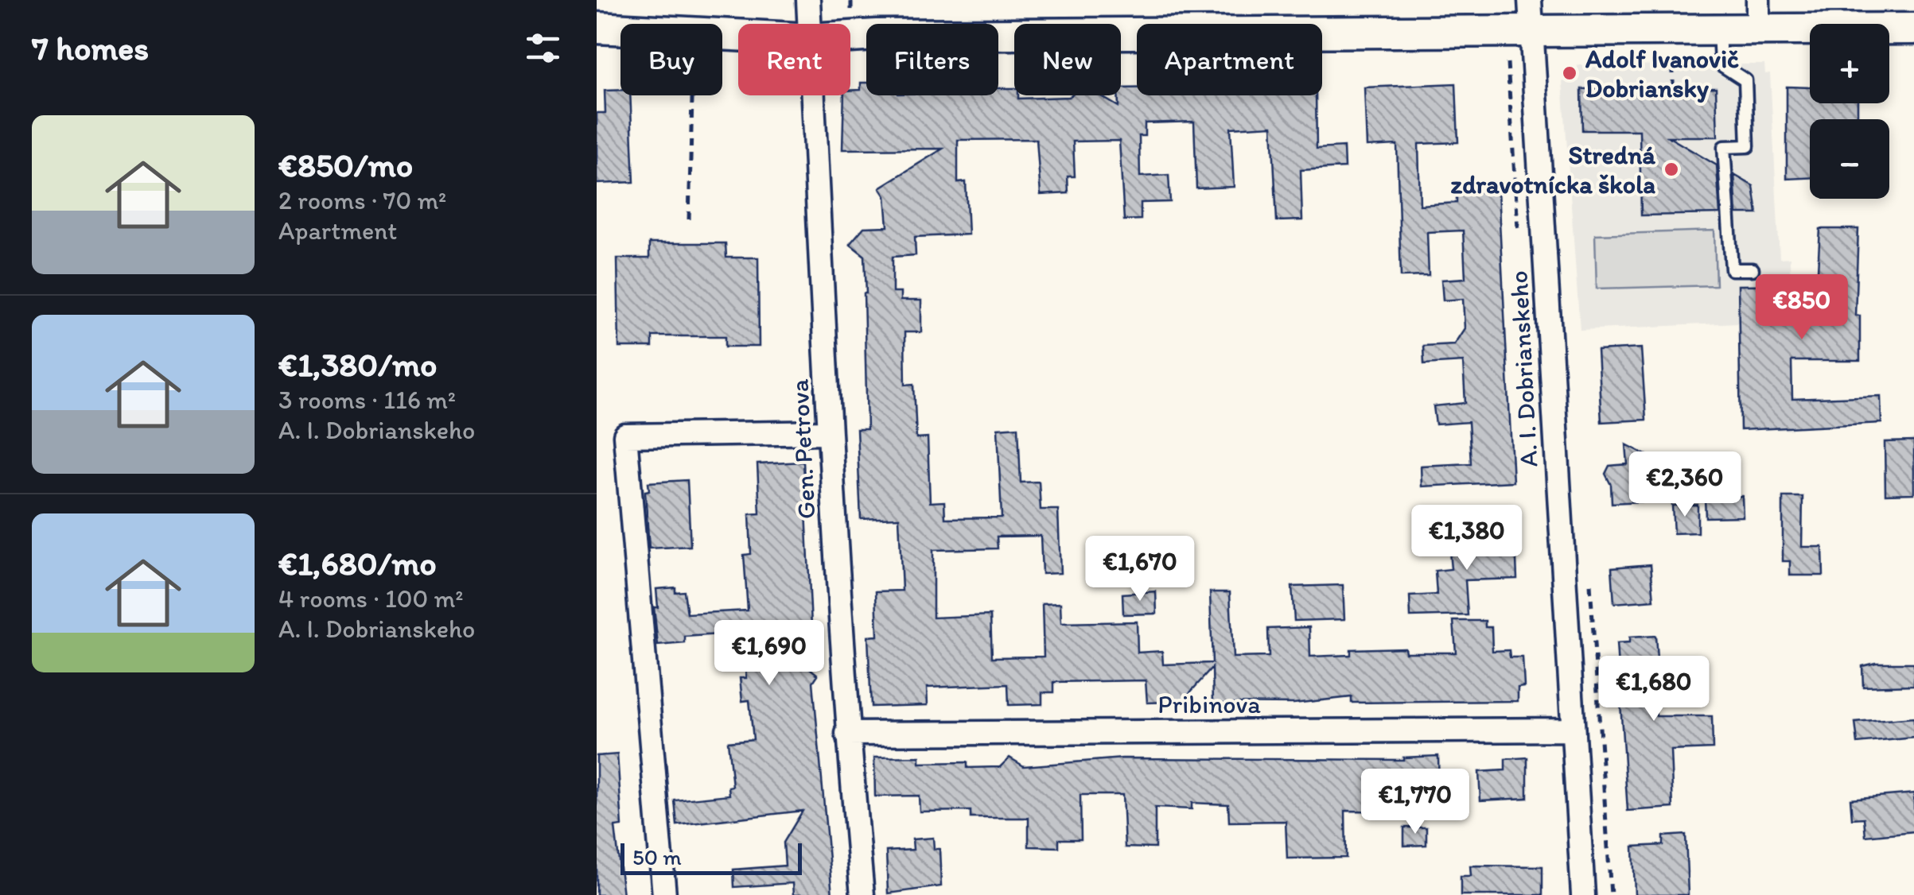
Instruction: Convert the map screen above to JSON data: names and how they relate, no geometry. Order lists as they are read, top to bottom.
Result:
{
  "streets": {
    "street": ["A. I. Dobrianskeho", "Gen. Petrova", "Pribinova"]
  },
  "crossings": [
    ["A. I. Dobrianskeho", "Pribinova"],
    ["Gen. Petrova", "Pribinova"]
  ],
  "places": ["Adolf Ivanovič Dobriansky", "Stredná zdravotnícka škola"],
  "scale_bar": "50 m",
  "page": {
    "heading": "7 homes",
    "map_buttons": ["+", "−"],
    "chip": [
      "Buy",
      "Rent",
      "Filters",
      "New",
      "Apartment"
    ],
    "list": [
      {
        "name": "€850/mo",
        "note": "2 rooms · 70 m² · Apartment"
      },
      {
        "name": "€1,380/mo",
        "note": "3 rooms · 116 m² · A. I. Dobrianskeho"
      },
      {
        "name": "€1,680/mo",
        "note": "4 rooms · 100 m² · A. I. Dobrianskeho"
      }
    ],
    "price": [
      "€850",
      "€2,360",
      "€1,380",
      "€1,670",
      "€1,690",
      "€1,680",
      "€1,770"
    ],
    "scale": "50 m"
  }
}
